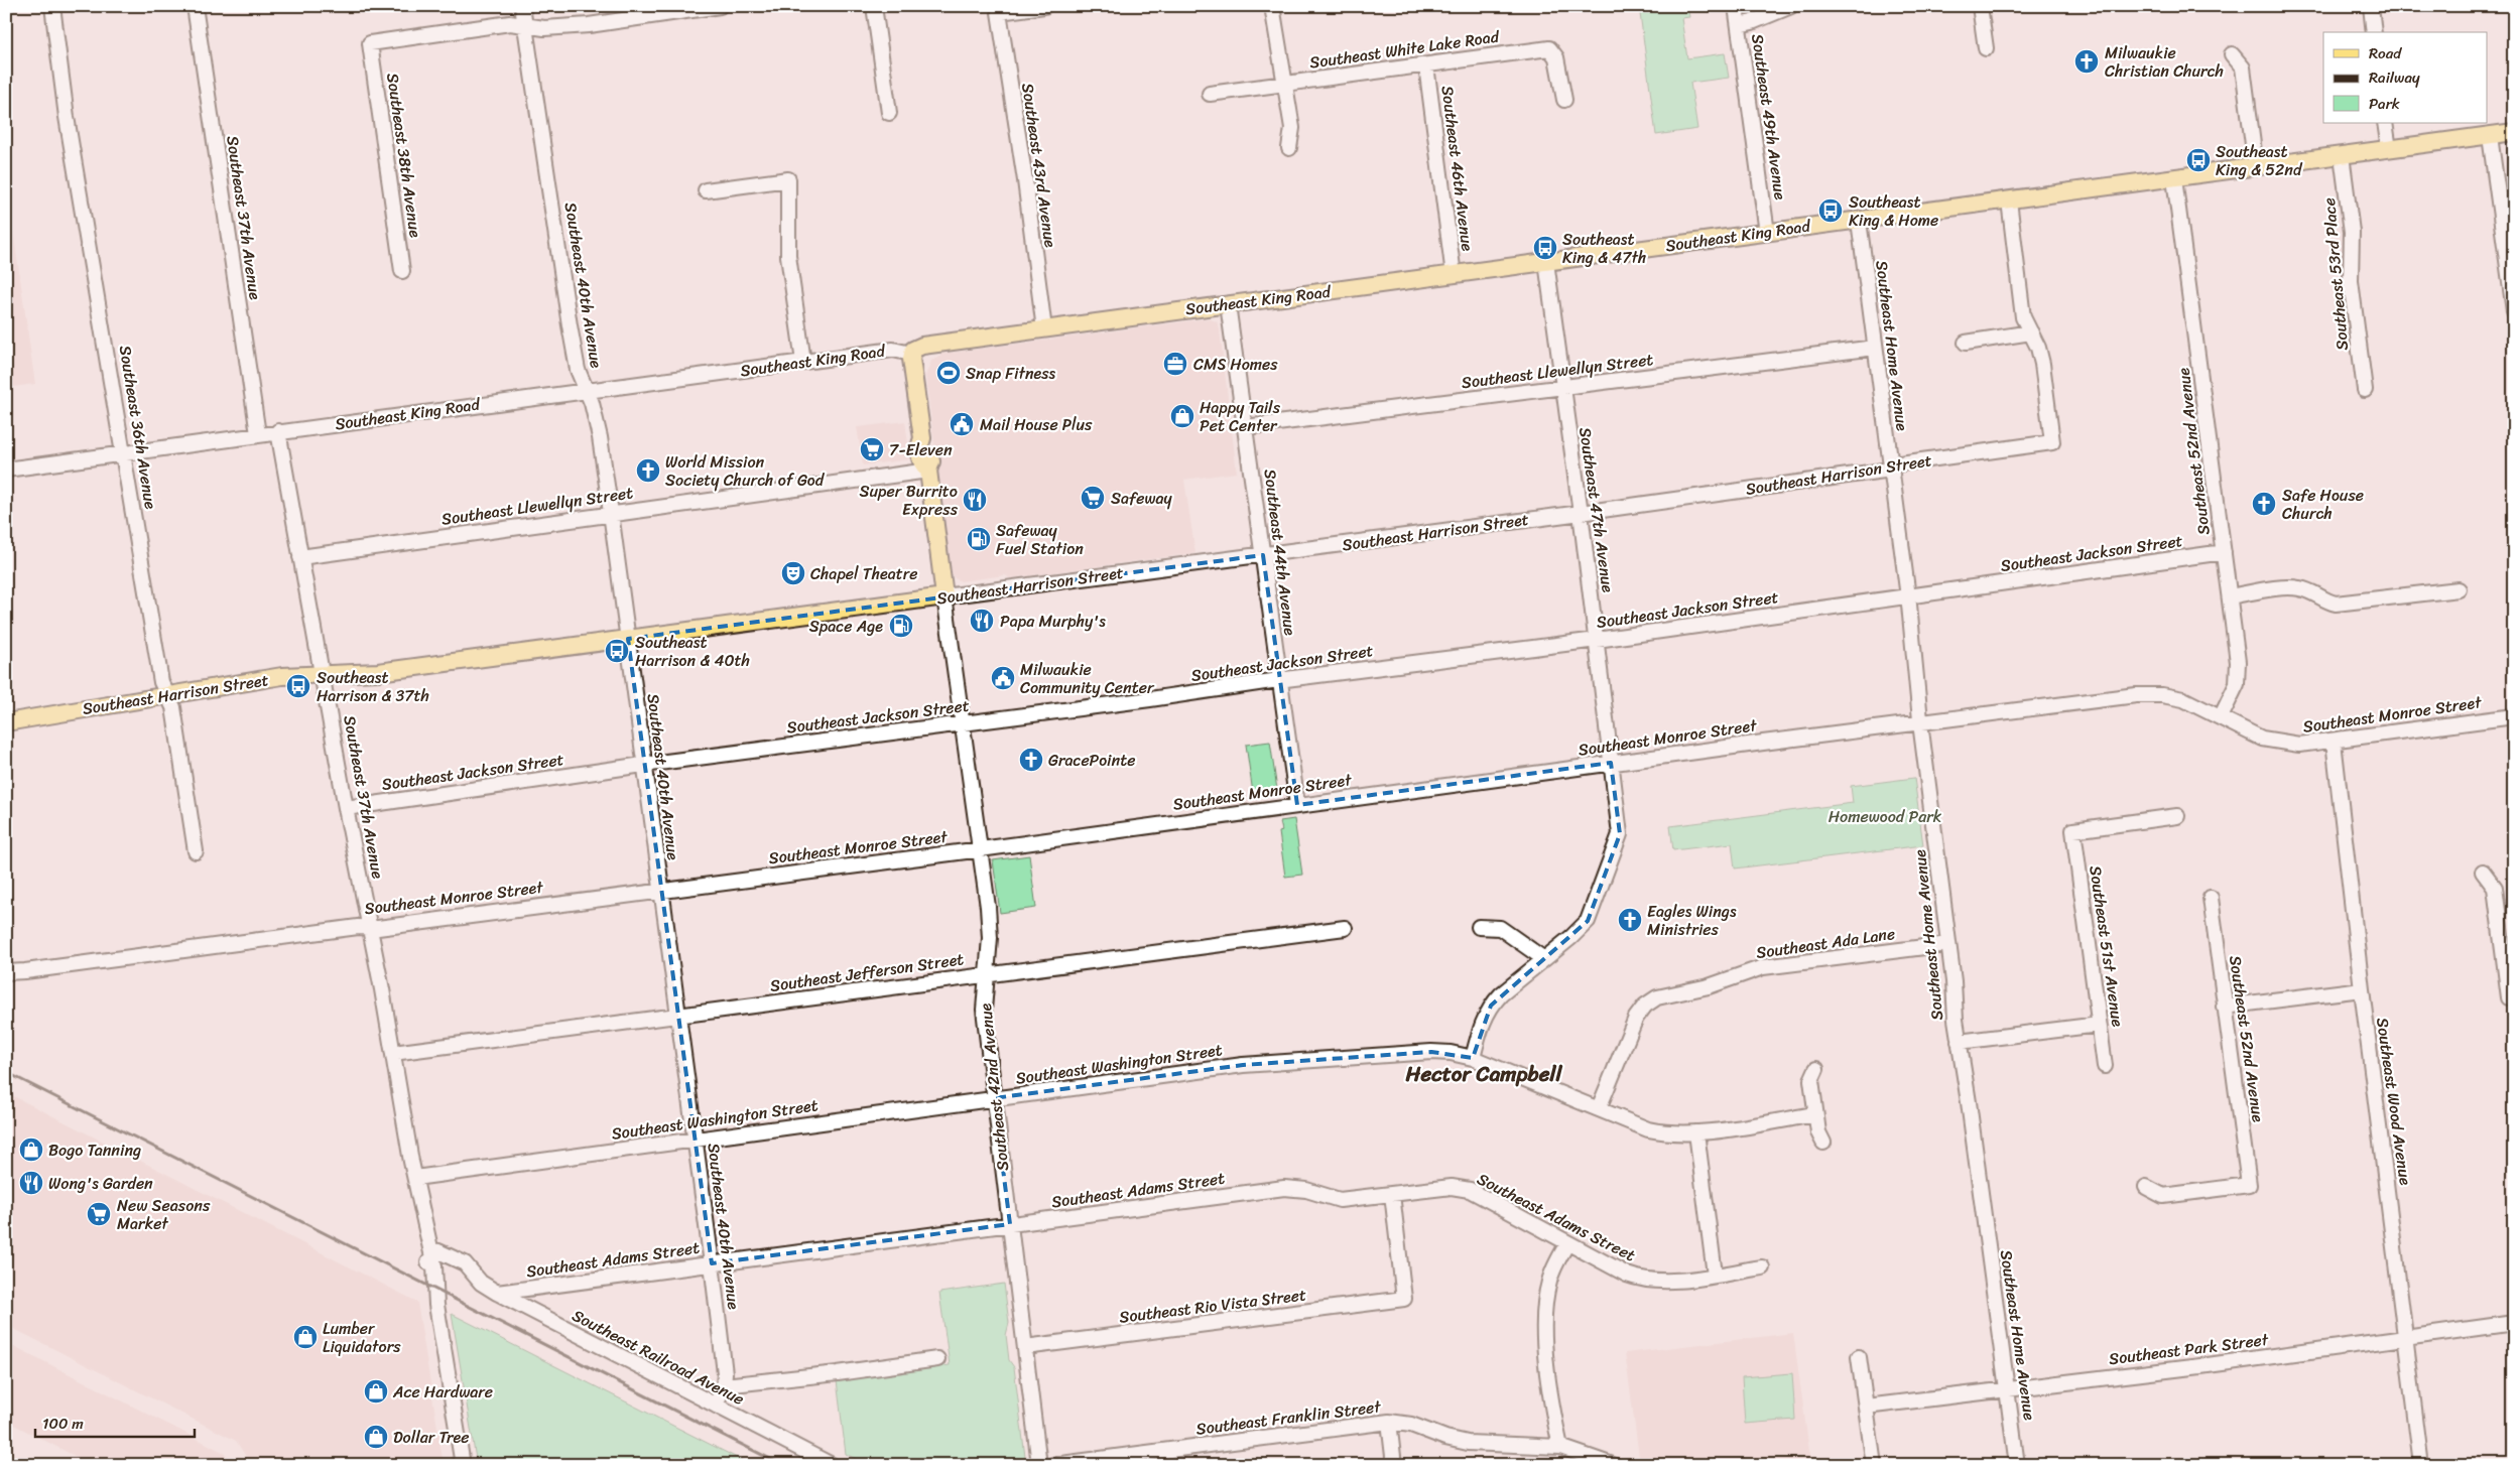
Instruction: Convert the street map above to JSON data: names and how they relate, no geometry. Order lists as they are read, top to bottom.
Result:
{
  "streets": {
    "main road": ["Southeast King Road", "Southeast Harrison Street", "Southeast 42nd Avenue"],
    "street": [
      "Southeast White Lake Road",
      "Southeast 49th Avenue",
      "Southeast 38th Avenue",
      "Southeast 43rd Avenue",
      "Southeast 46th Avenue",
      "Southeast 37th Avenue",
      "Southeast 53rd Place",
      "Southeast 40th Avenue",
      "Southeast Home Avenue",
      "Southeast Llewellyn Street",
      "Southeast 36th Avenue",
      "Southeast 52nd Avenue",
      "Southeast 47th Avenue",
      "Southeast 44th Avenue",
      "Southeast Jackson Street",
      "Southeast Monroe Street",
      "Southeast Ada Lane",
      "Southeast 51st Avenue",
      "Southeast Jefferson Street",
      "Southeast Washington Street",
      "Southeast Wood Avenue",
      "Southeast Adams Street",
      "Southeast Rio Vista Street",
      "Southeast Park Street",
      "Southeast Railroad Avenue",
      "Southeast Franklin Street"
    ]
  },
  "crossings": [
    ["Southeast White Lake Road", "Southeast 46th Avenue"],
    ["Southeast 49th Avenue", "Southeast King Road"],
    ["Southeast 38th Avenue", "Southeast 40th Avenue"],
    ["Southeast 43rd Avenue", "Southeast King Road"],
    ["Southeast 46th Avenue", "Southeast King Road"],
    ["Southeast 37th Avenue", "Southeast King Road"],
    ["Southeast 37th Avenue", "Southeast Llewellyn Street"],
    ["Southeast 37th Avenue", "Southeast Harrison Street"],
    ["Southeast 37th Avenue", "Southeast Jackson Street"],
    ["Southeast 37th Avenue", "Southeast Monroe Street"],
    ["Southeast 37th Avenue", "Southeast Jefferson Street"],
    ["Southeast 37th Avenue", "Southeast Washington Street"],
    ["Southeast 37th Avenue", "Southeast Railroad Avenue"],
    ["Southeast King Road", "Southeast 53rd Place"],
    ["Southeast King Road", "Southeast 40th Avenue"],
    ["Southeast King Road", "Southeast Home Avenue"],
    ["Southeast King Road", "Southeast 36th Avenue"],
    ["Southeast King Road", "Southeast 52nd Avenue"],
    ["Southeast King Road", "Southeast 47th Avenue"],
    ["Southeast King Road", "Southeast 44th Avenue"],
    ["Southeast King Road", "Southeast 42nd Avenue"],
    ["Southeast 40th Avenue", "Southeast Llewellyn Street"],
    ["Southeast 40th Avenue", "Southeast Harrison Street"],
    ["Southeast 40th Avenue", "Southeast Jackson Street"],
    ["Southeast 40th Avenue", "Southeast Monroe Street"],
    ["Southeast 40th Avenue", "Southeast Jefferson Street"],
    ["Southeast 40th Avenue", "Southeast Washington Street"],
    ["Southeast 40th Avenue", "Southeast Adams Street"],
    ["Southeast 40th Avenue", "Southeast Railroad Avenue"],
    ["Southeast Home Avenue", "Southeast Llewellyn Street"],
    ["Southeast Home Avenue", "Southeast Harrison Street"],
    ["Southeast Home Avenue", "Southeast Jackson Street"],
    ["Southeast Home Avenue", "Southeast Monroe Street"],
    ["Southeast Home Avenue", "Southeast Ada Lane"],
    ["Southeast Home Avenue", "Southeast Park Street"],
    ["Southeast Llewellyn Street", "Southeast 47th Avenue"],
    ["Southeast Llewellyn Street", "Southeast 44th Avenue"],
    ["Southeast Llewellyn Street", "Southeast 42nd Avenue"],
    ["Southeast 36th Avenue", "Southeast Harrison Street"],
    ["Southeast 52nd Avenue", "Southeast Jackson Street"],
    ["Southeast 52nd Avenue", "Southeast Monroe Street"],
    ["Southeast Harrison Street", "Southeast 47th Avenue"],
    ["Southeast Harrison Street", "Southeast 44th Avenue"],
    ["Southeast Harrison Street", "Southeast 42nd Avenue"],
    ["Southeast 47th Avenue", "Southeast Jackson Street"],
    ["Southeast 47th Avenue", "Southeast Monroe Street"],
    ["Southeast 47th Avenue", "Southeast Washington Street"],
    ["Southeast 44th Avenue", "Southeast Jackson Street"],
    ["Southeast 44th Avenue", "Southeast Monroe Street"],
    ["Southeast Jackson Street", "Southeast 42nd Avenue"],
    ["Southeast Monroe Street", "Southeast 42nd Avenue"],
    ["Southeast Monroe Street", "Southeast Wood Avenue"],
    ["Southeast Ada Lane", "Southeast Washington Street"],
    ["Southeast Jefferson Street", "Southeast 42nd Avenue"],
    ["Southeast Washington Street", "Southeast 42nd Avenue"],
    ["Southeast 42nd Avenue", "Southeast Adams Street"],
    ["Southeast 42nd Avenue", "Southeast Rio Vista Street"],
    ["Southeast Wood Avenue", "Southeast Park Street"],
    ["Southeast Adams Street", "Southeast Rio Vista Street"],
    ["Southeast Adams Street", "Southeast Railroad Avenue"]
  ],
  "districts": ["Hector Campbell"],
  "parks": ["Homewood Park"],
  "places": {
    "church": [
      "Milwaukie Christian Church",
      "World Mission Society Church of God",
      "Safe House Church",
      "GracePointe",
      "Eagles Wings Ministries"
    ],
    "bus stop": [
      "Southeast King & 52nd",
      "Southeast King & Home",
      "Southeast King & 47th",
      "Southeast Harrison & 40th",
      "Southeast Harrison & 37th"
    ],
    "office": ["CMS Homes"],
    "sports": ["Snap Fitness"],
    "shop": [
      "Happy Tails Pet Center",
      "Bogo Tanning",
      "Lumber Liquidators",
      "Ace Hardware",
      "Dollar Tree"
    ],
    "public building": ["Mail House Plus", "Milwaukie Community Center"],
    "supermarket": ["7-Eleven", "Safeway", "New Seasons Market"],
    "restaurant": ["Super Burrito Express", "Papa Murphy's", "Wong's Garden"],
    "fuel station": ["Safeway Fuel Station", "Space Age"],
    "theatre": ["Chapel Theatre"]
  },
  "legend": ["Road", "Railway", "Park"],
  "scale_bar": "100 m"
}
